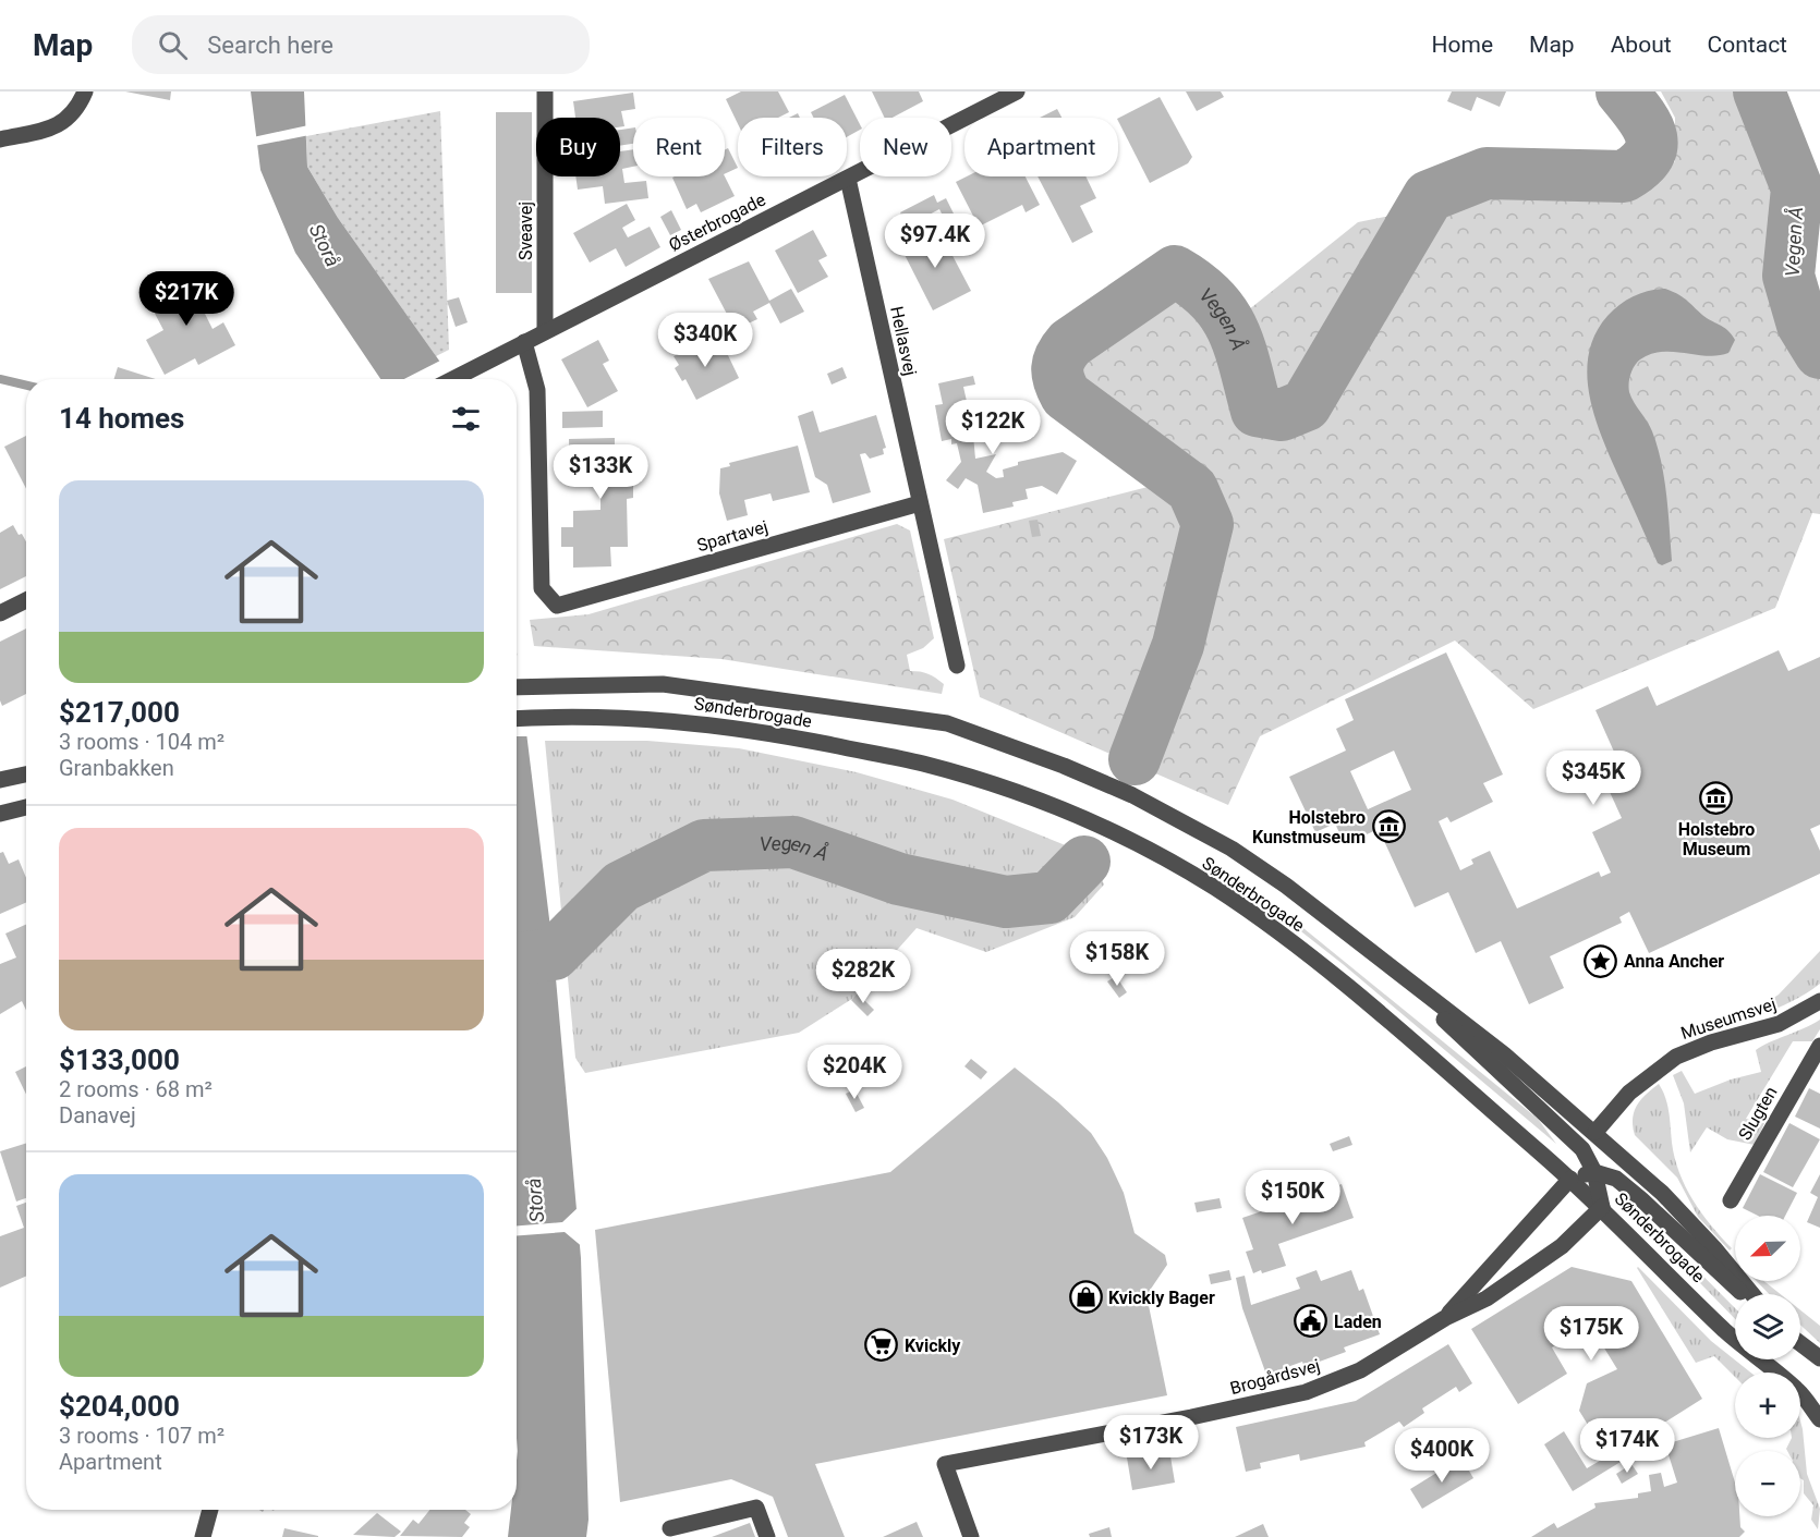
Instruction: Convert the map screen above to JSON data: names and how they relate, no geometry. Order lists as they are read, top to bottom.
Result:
{
  "streets": {
    "street": [
      "Østerbrogade",
      "Sveavej",
      "Hellasvej",
      "Spartavej",
      "Sønderbrogade",
      "Museumsvej",
      "Slugten",
      "Brogårdsvej"
    ]
  },
  "crossings": [
    ["Østerbrogade", "Sveavej"],
    ["Østerbrogade", "Hellasvej"],
    ["Østerbrogade", "Spartavej"],
    ["Hellasvej", "Spartavej"],
    ["Sønderbrogade", "Museumsvej"],
    ["Sønderbrogade", "Brogårdsvej"]
  ],
  "water": ["Vegen Å", "Storå"],
  "places": {
    "museum": ["Holstebro Museum", "Holstebro Kunstmuseum"],
    "place": ["Anna Ancher"],
    "shop": ["Kvickly Bager"],
    "public building": ["Laden"],
    "supermarket": ["Kvickly"]
  },
  "north": "bottom left",
  "page": {
    "header": "Map",
    "search": "Search here",
    "nav": [
      "Home",
      "Map",
      "About",
      "Contact"
    ],
    "chip": [
      "Buy",
      "Rent",
      "Filters",
      "New",
      "Apartment"
    ],
    "price": [
      "$97.4K",
      "$217K",
      "$340K",
      "$122K",
      "$133K",
      "$345K",
      "$158K",
      "$282K",
      "$204K",
      "$150K",
      "$175K",
      "$173K",
      "$174K",
      "$400K"
    ],
    "heading": "14 homes",
    "list": [
      {
        "name": "$217,000",
        "note": "3 rooms · 104 m² · Granbakken"
      },
      {
        "name": "$133,000",
        "note": "2 rooms · 68 m² · Danavej"
      },
      {
        "name": "$204,000",
        "note": "3 rooms · 107 m² · Apartment"
      }
    ],
    "map_buttons": ["+", "−"]
  }
}
